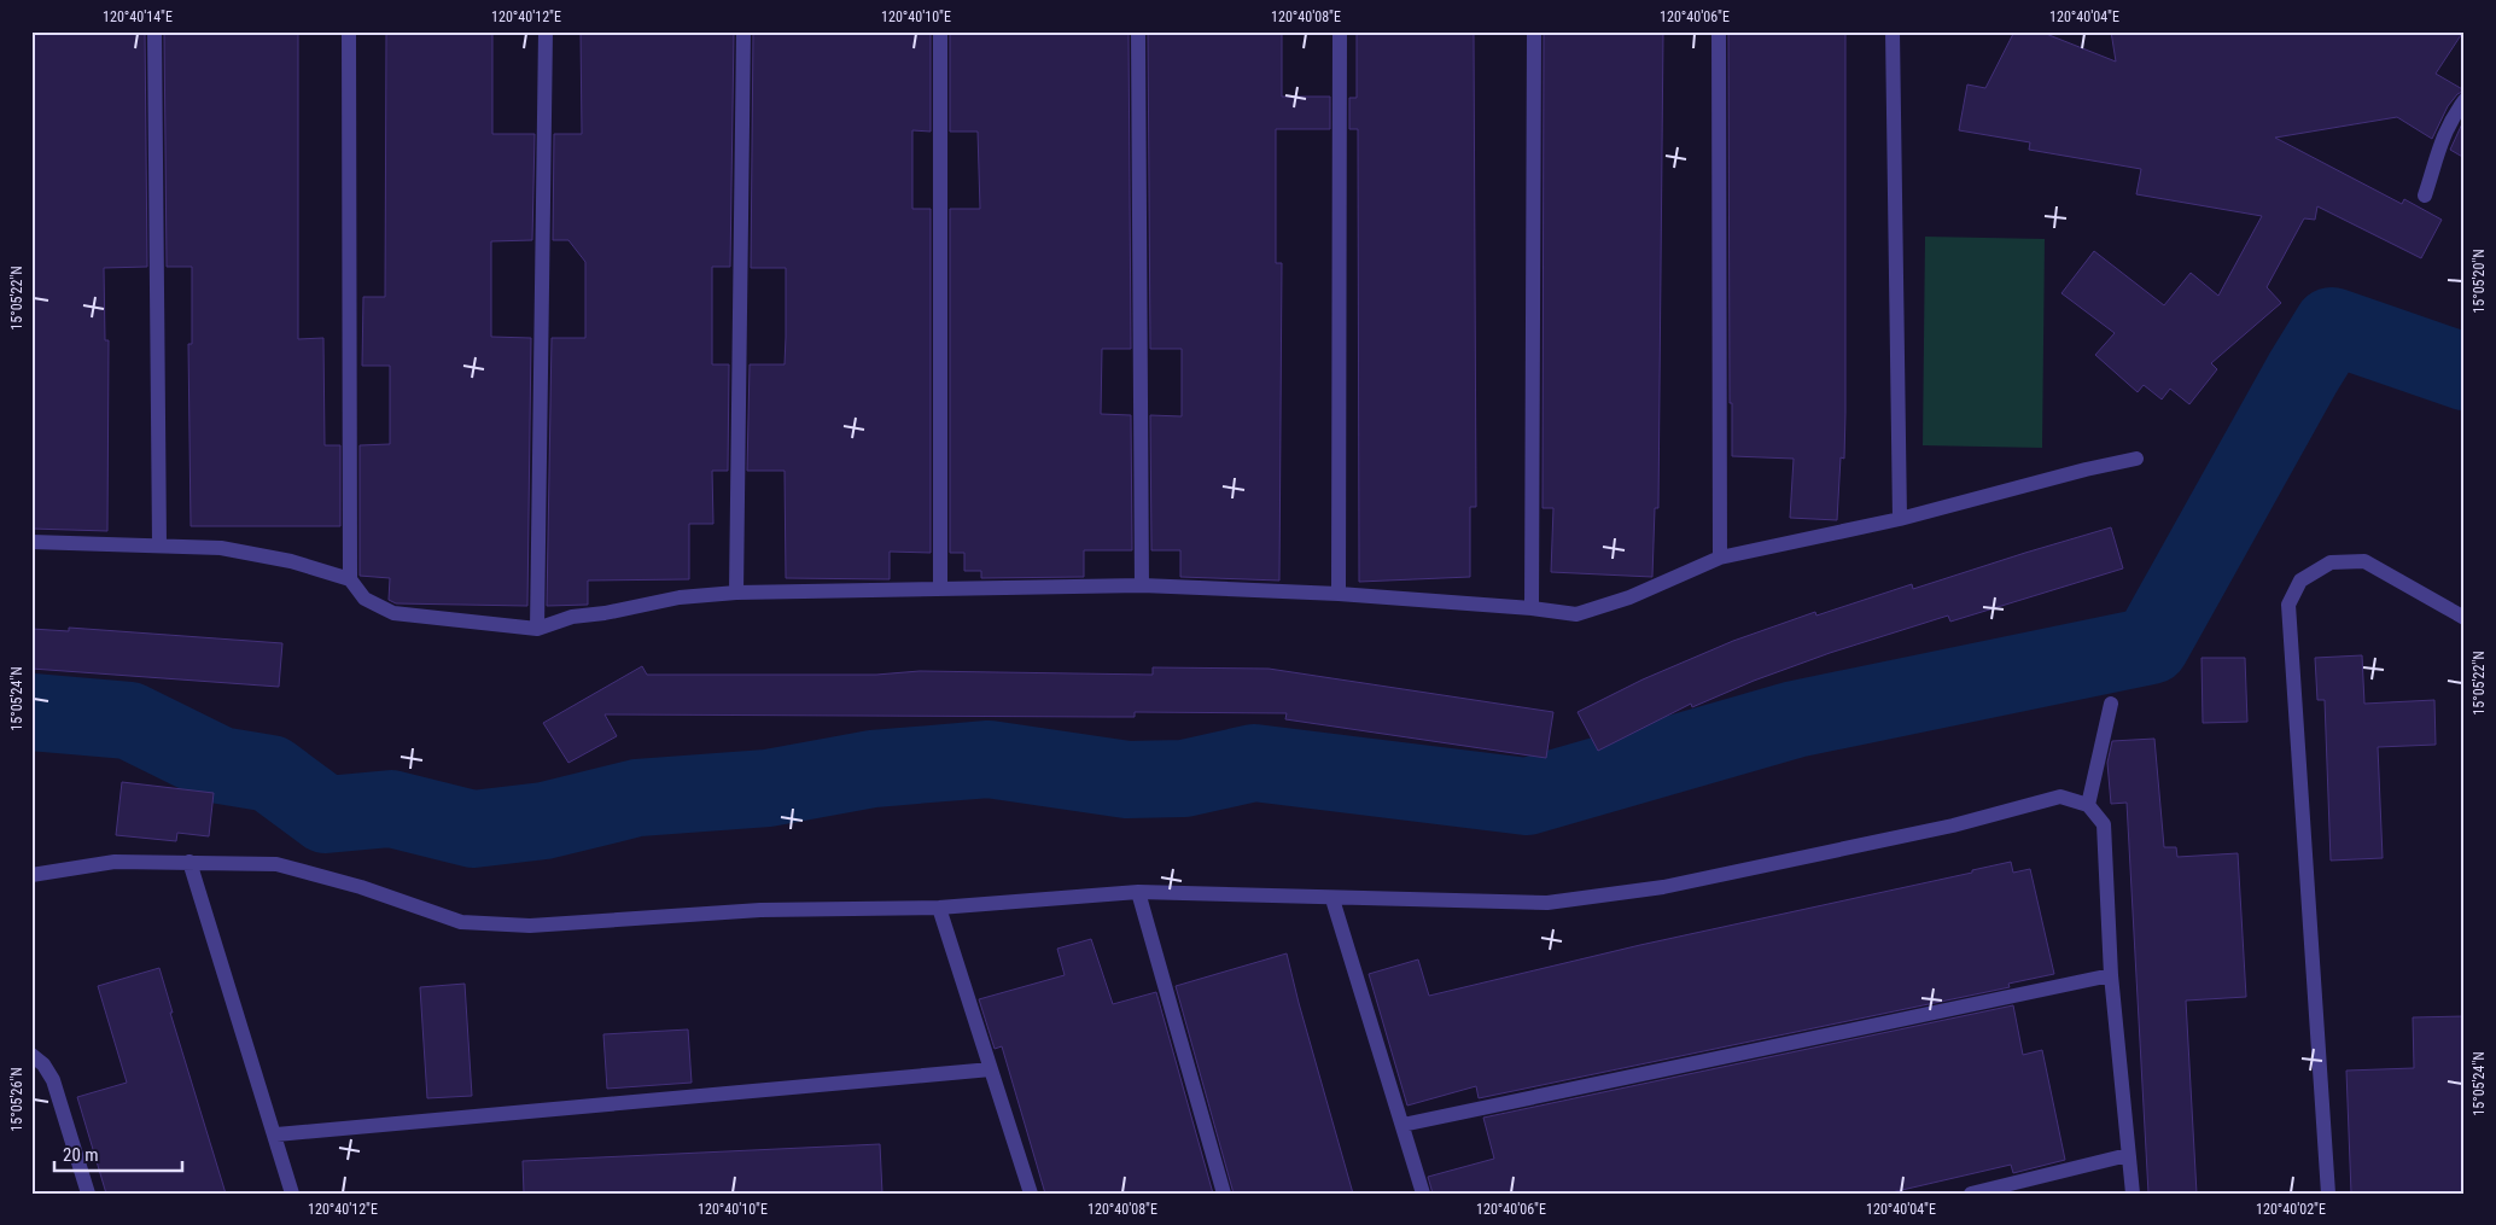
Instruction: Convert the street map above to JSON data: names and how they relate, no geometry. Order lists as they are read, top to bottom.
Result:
{
  "scale_bar": "20 m",
  "coordinates": [
    "120°40'14\"E",
    "120°40'12\"E",
    "120°40'10\"E",
    "120°40'08\"E",
    "120°40'06\"E",
    "120°40'04\"E",
    "15°05'20\"N",
    "15°05'22\"N",
    "15°05'24\"N",
    "15°05'26\"N",
    "120°40'02\"E"
  ]
}
